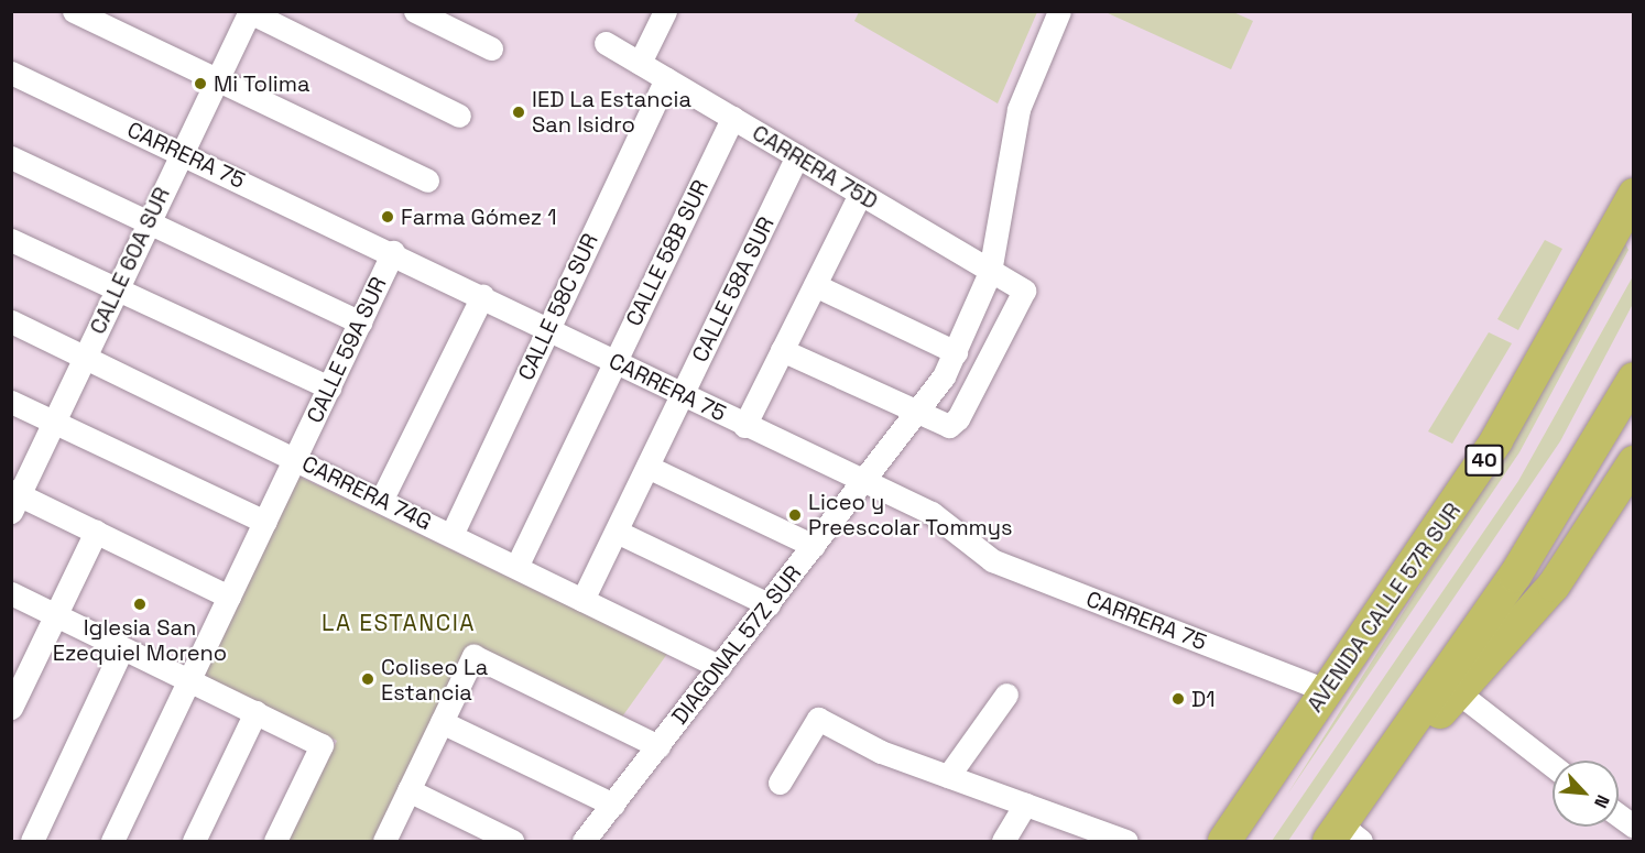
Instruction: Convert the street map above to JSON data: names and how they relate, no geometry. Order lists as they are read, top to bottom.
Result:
{
  "streets": {
    "highway": ["40", "AVENIDA CALLE 57R SUR"],
    "street": [
      "CARRERA 75",
      "CARRERA 75D",
      "CALLE 58B SUR",
      "CALLE 60A SUR",
      "CALLE 58A SUR",
      "CALLE 58C SUR",
      "CALLE 59A SUR",
      "CARRERA 74G",
      "DIAGONAL 57Z SUR"
    ]
  },
  "crossings": [
    ["CARRERA 75", "CALLE 58B SUR"],
    ["CARRERA 75", "CALLE 60A SUR"],
    ["CARRERA 75", "CALLE 58A SUR"],
    ["CARRERA 75", "CALLE 58C SUR"],
    ["CARRERA 75", "CALLE 59A SUR"],
    ["CARRERA 75", "AVENIDA CALLE 57R SUR"],
    ["CARRERA 75", "DIAGONAL 57Z SUR"],
    ["CARRERA 75D", "CALLE 58B SUR"],
    ["CARRERA 75D", "CALLE 58A SUR"],
    ["CARRERA 75D", "CALLE 58C SUR"],
    ["CARRERA 75D", "DIAGONAL 57Z SUR"],
    ["CALLE 58B SUR", "CARRERA 74G"],
    ["CALLE 60A SUR", "CARRERA 74G"],
    ["CALLE 58A SUR", "CARRERA 74G"],
    ["CALLE 58C SUR", "CARRERA 74G"],
    ["CALLE 59A SUR", "CARRERA 74G"],
    ["CARRERA 74G", "DIAGONAL 57Z SUR"]
  ],
  "districts": ["LA ESTANCIA"],
  "places": [
    "Mi Tolima",
    "IED La Estancia San Isidro",
    "Farma Gómez 1",
    "Liceo y Preescolar Tommys",
    "Iglesia San Ezequiel Moreno",
    "Coliseo La Estancia",
    "D1"
  ],
  "north": "bottom right"
}
